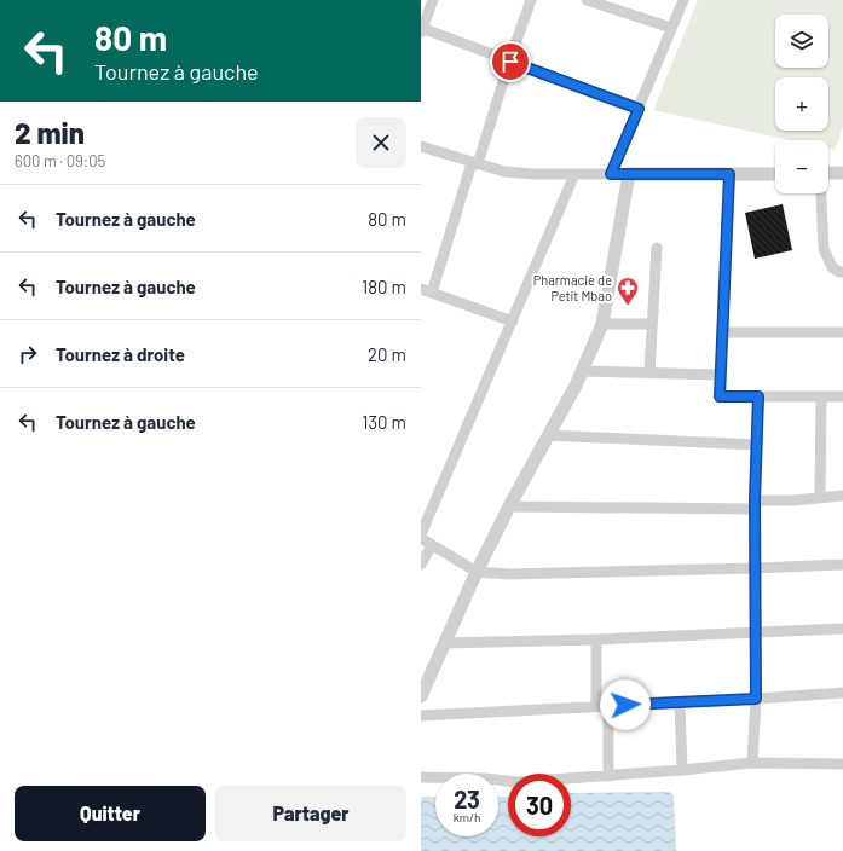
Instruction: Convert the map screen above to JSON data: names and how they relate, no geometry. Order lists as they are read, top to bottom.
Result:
{
  "places": {
    "pharmacy": ["Pharmacie de Petit Mbao"]
  },
  "page": {
    "turn": ["80 m", "Tournez à gauche"],
    "map_buttons": ["+", "−"],
    "heading": ["2 min", "600 m · 09:05"],
    "list": [
      {
        "name": "Tournez à gauche",
        "value": "80 m"
      },
      {
        "name": "Tournez à gauche",
        "value": "180 m"
      },
      {
        "name": "Tournez à droite",
        "value": "20 m"
      },
      {
        "name": "Tournez à gauche",
        "value": "130 m"
      }
    ],
    "speed": "23 km/h",
    "limit": "30",
    "buttons": ["Quitter", "Partager"]
  }
}
